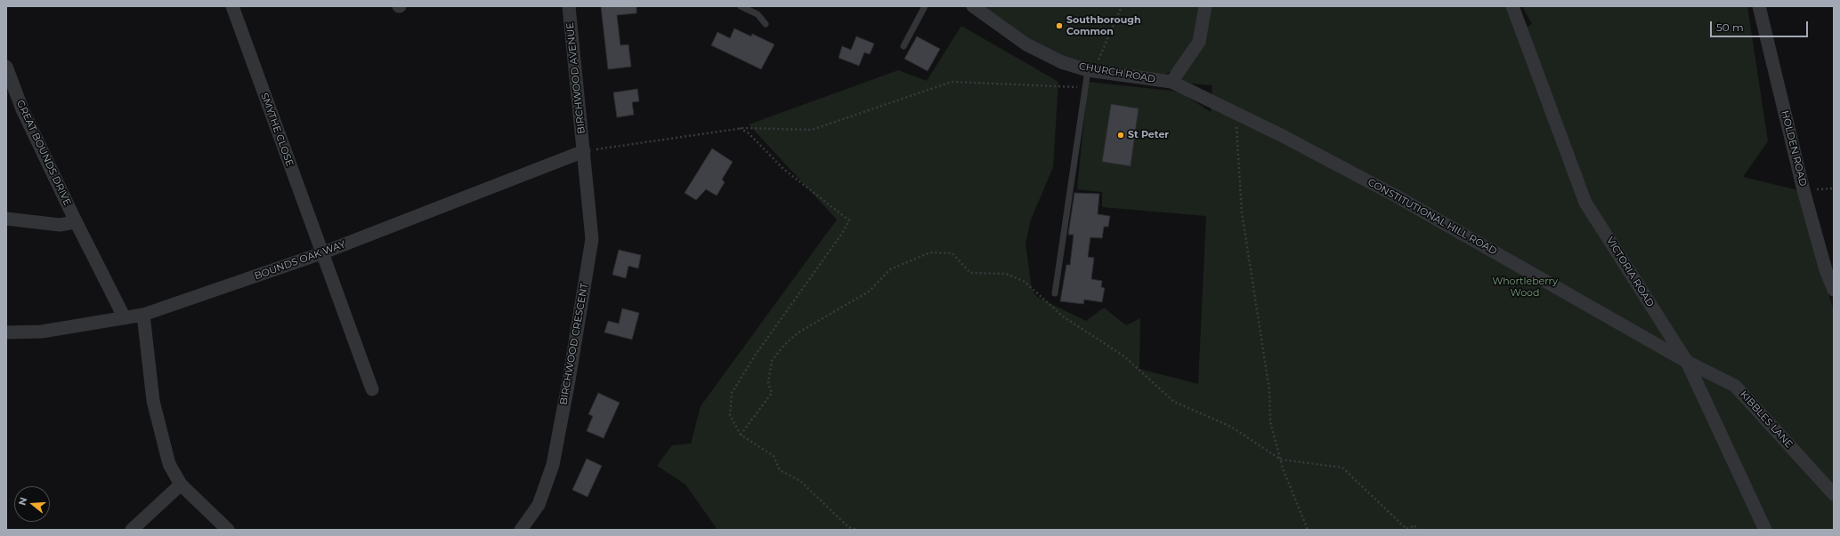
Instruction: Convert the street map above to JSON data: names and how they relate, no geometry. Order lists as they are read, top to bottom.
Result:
{
  "streets": {
    "street": [
      "CHURCH ROAD",
      "BIRCHWOOD AVENUE",
      "SMYTHE CLOSE",
      "HOLDEN ROAD",
      "GREAT BOUNDS DRIVE",
      "CONSTITUTIONAL HILL ROAD",
      "BOUNDS OAK WAY",
      "VICTORIA ROAD",
      "BIRCHWOOD CRESCENT",
      "KIBBLES LANE"
    ]
  },
  "crossings": [
    ["CHURCH ROAD", "CONSTITUTIONAL HILL ROAD"],
    ["BIRCHWOOD AVENUE", "BOUNDS OAK WAY"],
    ["BIRCHWOOD AVENUE", "BIRCHWOOD CRESCENT"],
    ["SMYTHE CLOSE", "BOUNDS OAK WAY"],
    ["GREAT BOUNDS DRIVE", "BOUNDS OAK WAY"],
    ["CONSTITUTIONAL HILL ROAD", "VICTORIA ROAD"],
    ["CONSTITUTIONAL HILL ROAD", "KIBBLES LANE"],
    ["BOUNDS OAK WAY", "BIRCHWOOD CRESCENT"],
    ["VICTORIA ROAD", "KIBBLES LANE"]
  ],
  "parks": ["Whortleberry Wood"],
  "places": ["Southborough Common", "St Peter"],
  "scale_bar": "50 m",
  "north": "left"
}
